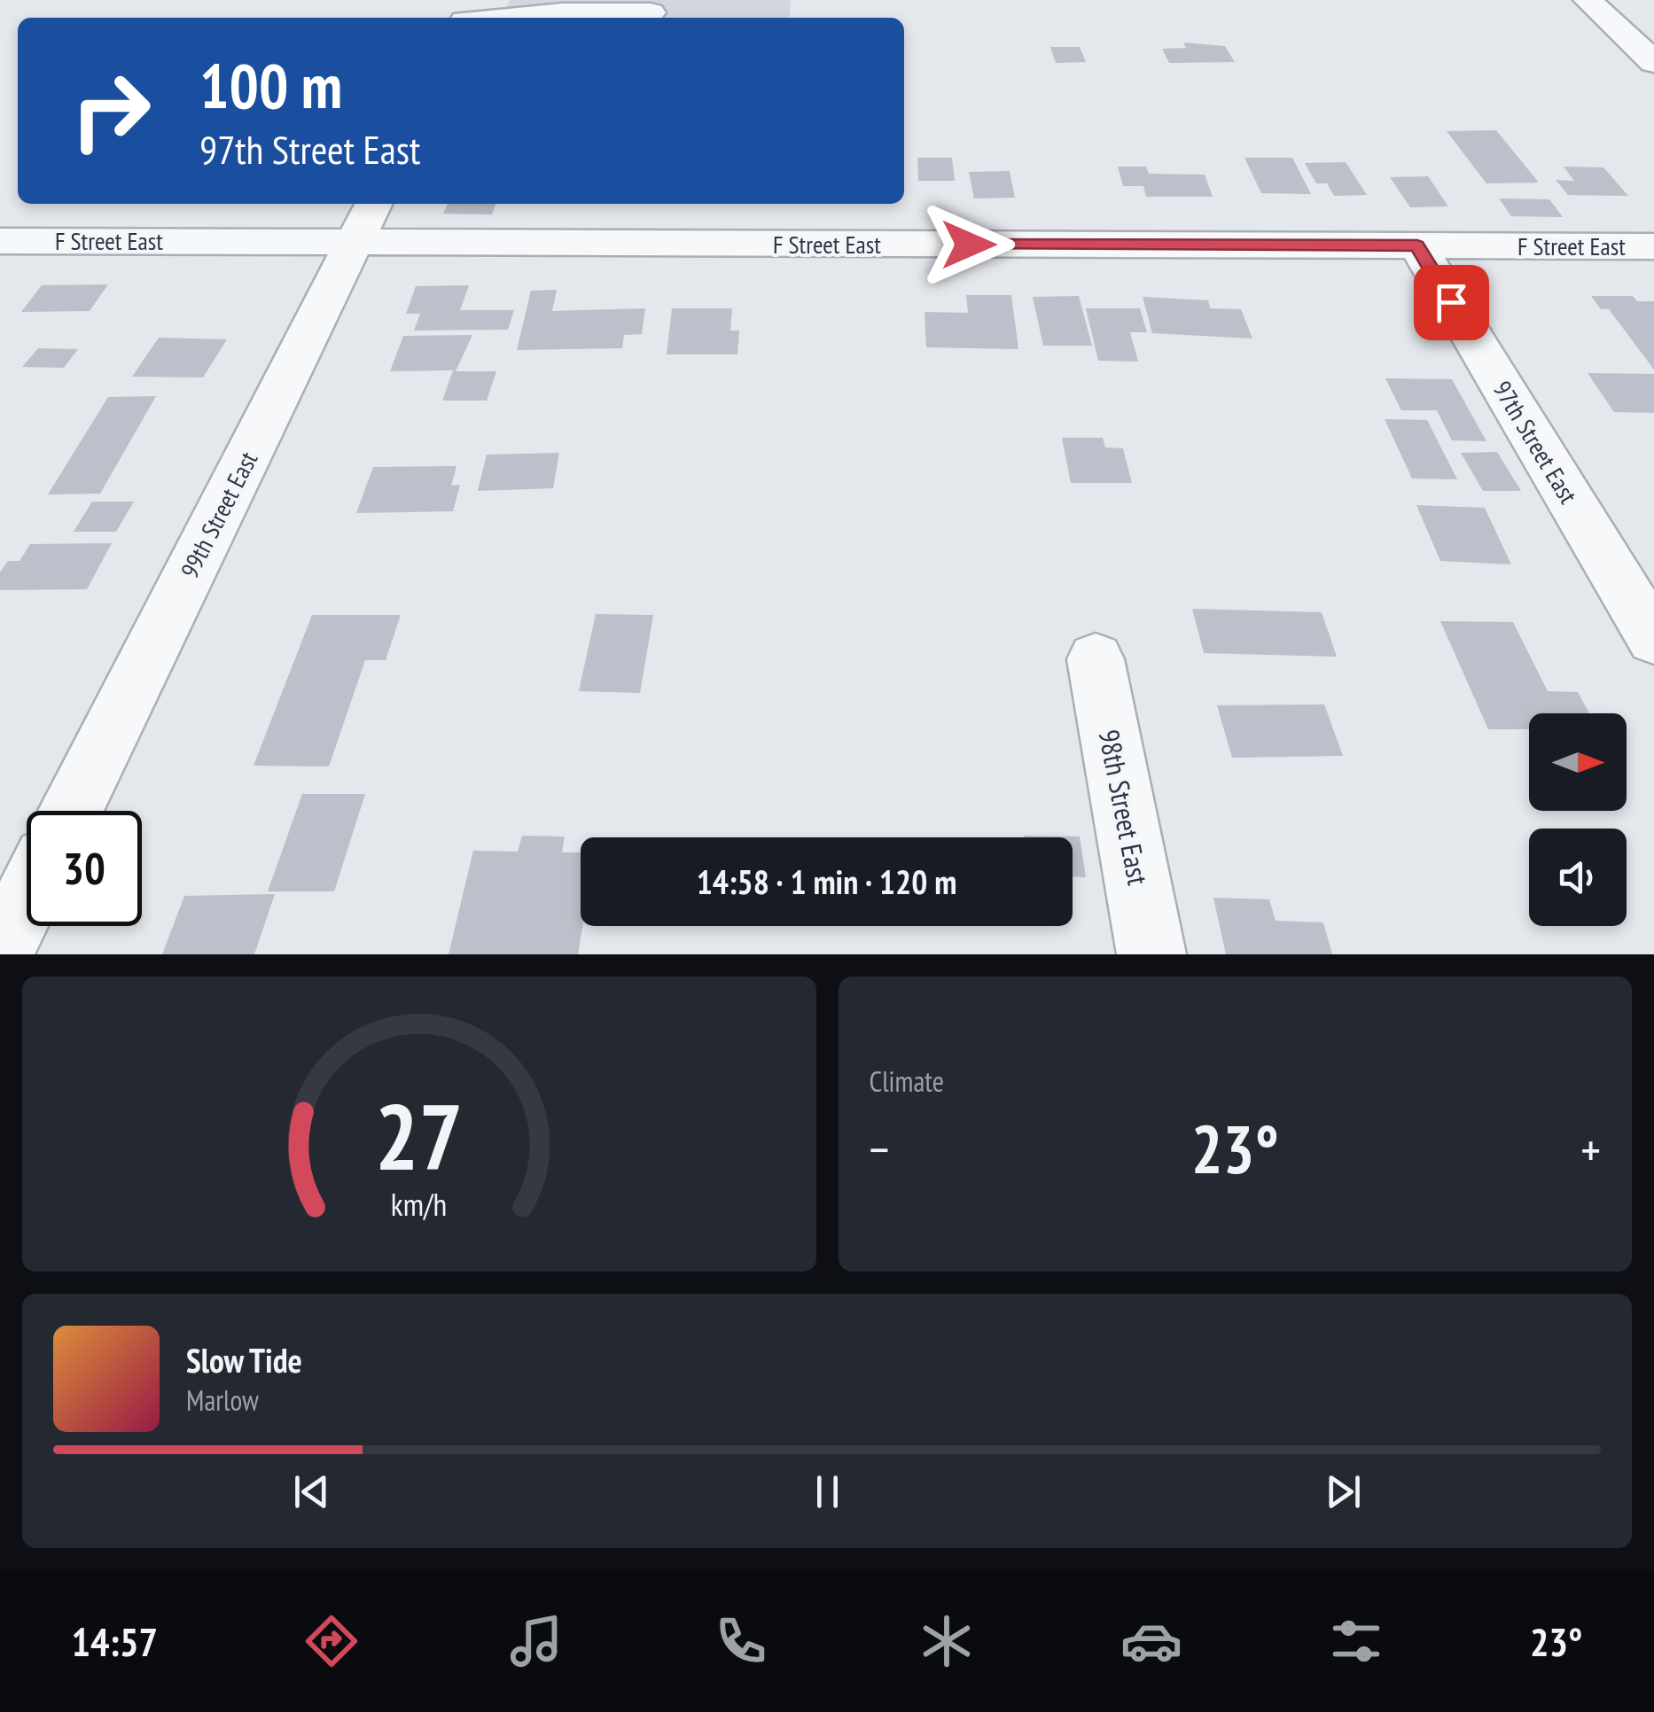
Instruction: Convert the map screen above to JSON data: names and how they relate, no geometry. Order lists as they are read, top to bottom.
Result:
{
  "streets": {
    "street": [
      "F Street East",
      "97th Street East",
      "99th Street East",
      "98th Street East"
    ]
  },
  "crossings": [
    ["F Street East", "97th Street East"],
    ["F Street East", "99th Street East"]
  ],
  "north": "right",
  "page": {
    "turn": ["100 m", "97th Street East"],
    "limit": "30",
    "trip": "14:58 · 1 min · 120 m",
    "tile": "Climate",
    "heat": ["−", "23°", "+"],
    "song": ["Slow Tide", "Marlow"],
    "tabs": ["14:57", "23°"],
    "gauge": ["27", "km/h"]
  }
}
